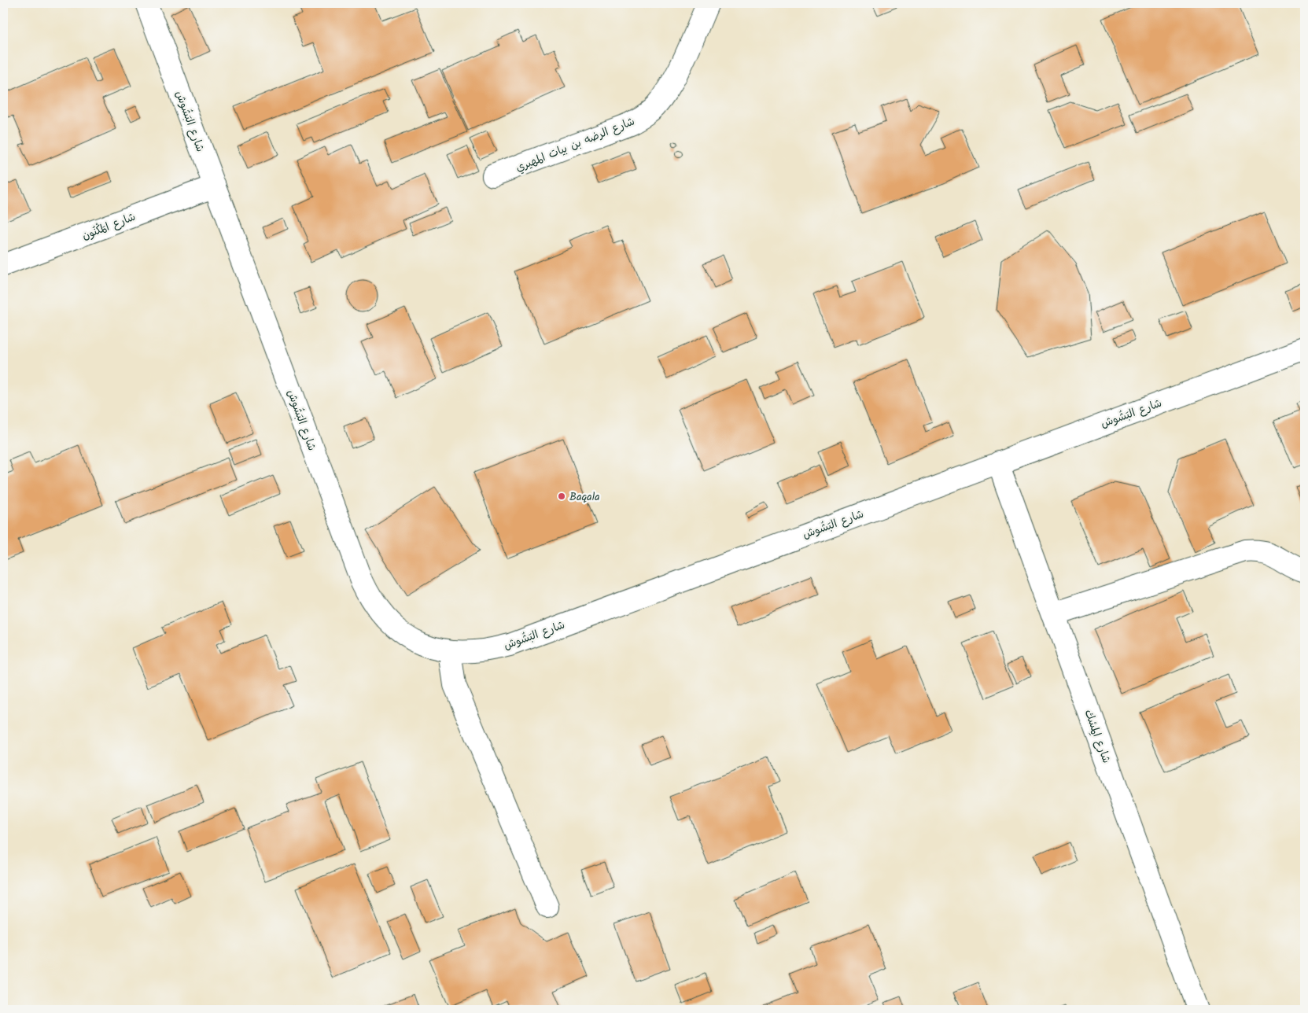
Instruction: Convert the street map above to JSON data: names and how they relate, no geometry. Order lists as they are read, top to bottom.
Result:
{
  "streets": {
    "street": [
      "شارع البَشُوش",
      "شارع الرضه بن بيات المهيري",
      "شارع المَكْنُون",
      "شارع المِسْك"
    ]
  },
  "crossings": [
    ["شارع البَشُوش", "شارع المَكْنُون"],
    ["شارع البَشُوش", "شارع المِسْك"]
  ],
  "places": ["Baqala"]
}
